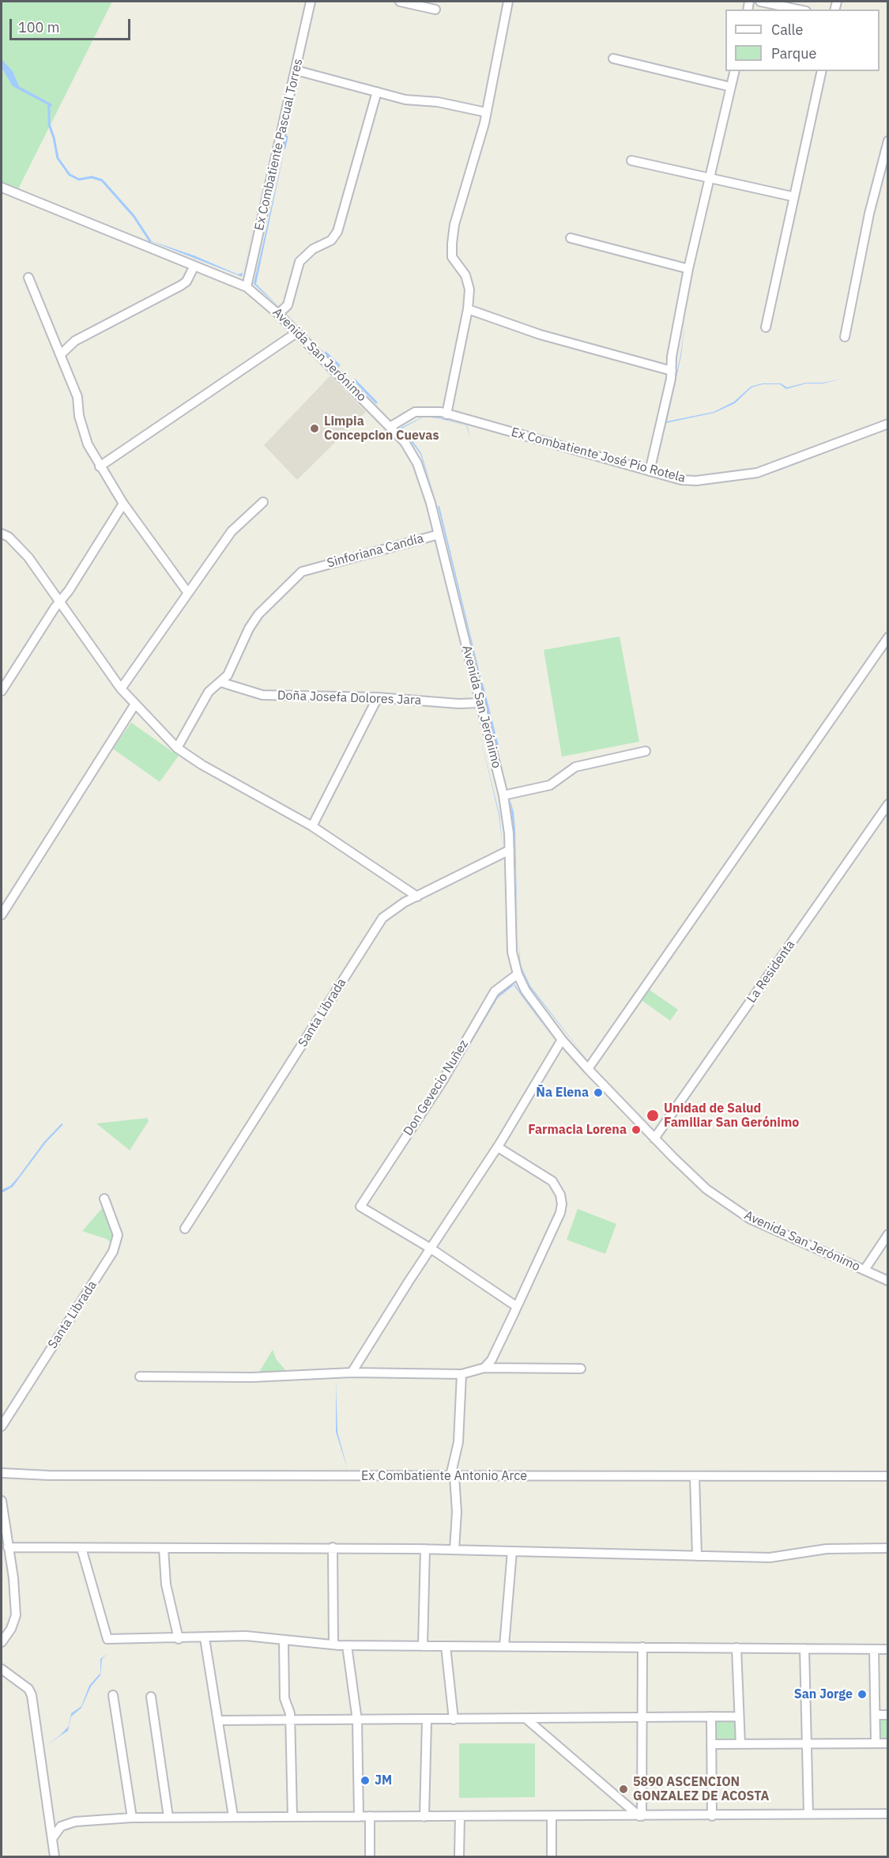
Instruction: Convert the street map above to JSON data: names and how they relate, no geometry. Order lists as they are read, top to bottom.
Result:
{
  "streets": {
    "street": [
      "Ex Combatiente Pascual Torres",
      "Avenida San Jerónimo",
      "Ex Combatiente José Pio Rotela",
      "Sinforiana Candía",
      "Doña Josefa Dolores Jara",
      "La Residenta",
      "Santa Librada",
      "Don Gevecio Nuñez",
      "Ex Combatiente Antonio Arce"
    ]
  },
  "crossings": [
    ["Ex Combatiente Pascual Torres", "Avenida San Jerónimo"],
    ["Avenida San Jerónimo", "Ex Combatiente José Pio Rotela"],
    ["Avenida San Jerónimo", "Sinforiana Candía"],
    ["Avenida San Jerónimo", "Doña Josefa Dolores Jara"],
    ["Avenida San Jerónimo", "La Residenta"],
    ["Avenida San Jerónimo", "Santa Librada"],
    ["Avenida San Jerónimo", "Don Gevecio Nuñez"],
    ["Sinforiana Candía", "Doña Josefa Dolores Jara"]
  ],
  "places": [
    "Limpia Concepcion Cuevas",
    "Ña Elena",
    "Unidad de Salud Familiar San Gerónimo",
    "Farmacia Lorena",
    "San Jorge",
    "JM",
    "5890 ASCENCION GONZALEZ DE ACOSTA"
  ],
  "legend": ["Calle", "Parque"],
  "scale_bar": "100 m"
}
